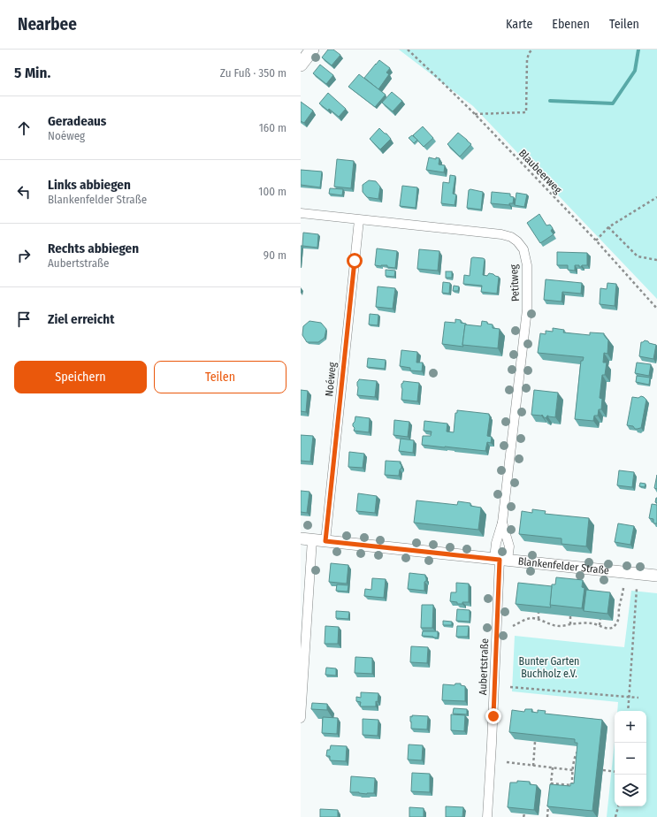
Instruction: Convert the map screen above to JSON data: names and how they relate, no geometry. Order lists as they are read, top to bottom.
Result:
{
  "streets": {
    "street": [
      "Petitweg",
      "Noéweg",
      "Blankenfelder Straße",
      "Aubertstraße"
    ],
    "path": ["Blaubeerweg"]
  },
  "crossings": [
    ["Petitweg", "Noéweg"],
    ["Petitweg", "Blankenfelder Straße"],
    ["Petitweg", "Aubertstraße"],
    ["Noéweg", "Blankenfelder Straße"],
    ["Blankenfelder Straße", "Aubertstraße"]
  ],
  "parks": ["Bunter Garten Buchholz e.V."],
  "page": {
    "header": "Nearbee",
    "nav": ["Karte", "Ebenen", "Teilen"],
    "heading": ["5 Min.", "Zu Fuß · 350 m"],
    "list": [
      ["Geradeaus", "Noéweg", "160 m"],
      ["Links abbiegen", "Blankenfelder Straße", "100 m"],
      ["Rechts abbiegen", "Aubertstraße", "90 m"],
      "Ziel erreicht"
    ],
    "buttons": ["Speichern", "Teilen"],
    "map_buttons": ["+", "−"]
  }
}
